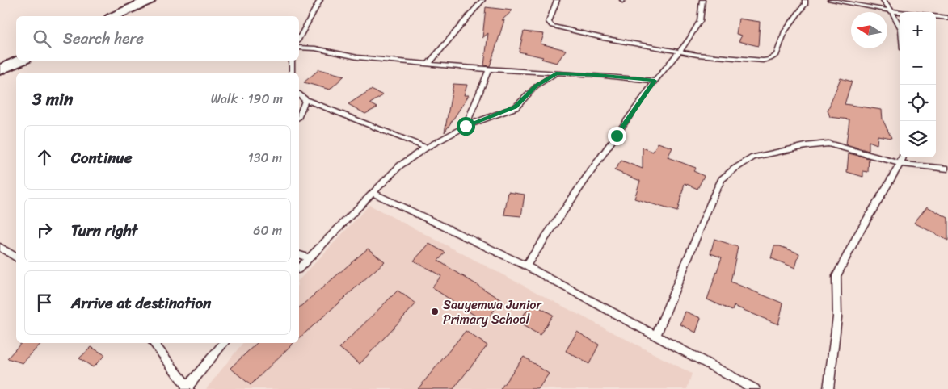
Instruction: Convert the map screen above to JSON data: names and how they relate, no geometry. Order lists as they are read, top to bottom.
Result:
{
  "places": ["Sauyemwa Junior Primary School"],
  "north": "left",
  "page": {
    "map_buttons": ["+", "−"],
    "search": "Search here",
    "heading": ["3 min", "Walk · 190 m"],
    "list": [
      ["Continue", "130 m"],
      ["Turn right", "60 m"],
      "Arrive at destination"
    ]
  }
}
